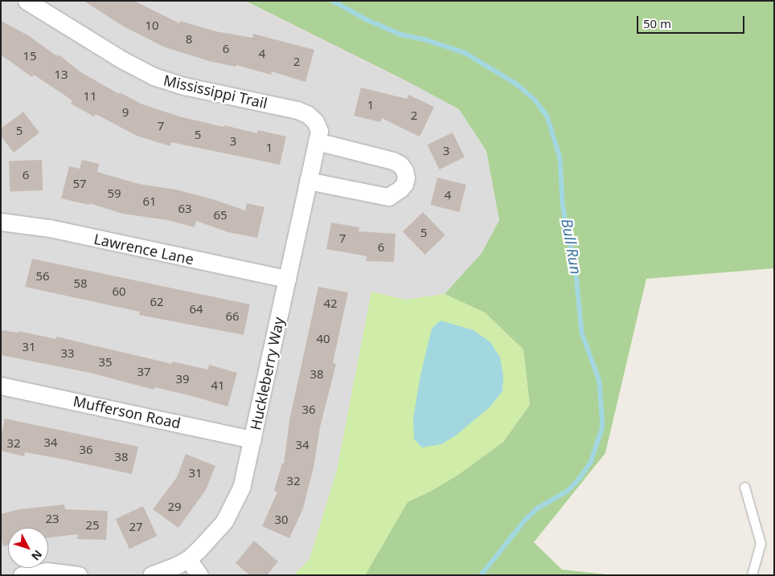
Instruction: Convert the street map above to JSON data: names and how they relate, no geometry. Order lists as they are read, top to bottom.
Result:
{
  "streets": {
    "street": [
      "Mississippi Trail",
      "Lawrence Lane",
      "Huckleberry Way",
      "Mufferson Road"
    ]
  },
  "crossings": [
    ["Mississippi Trail", "Huckleberry Way"],
    ["Lawrence Lane", "Huckleberry Way"],
    ["Huckleberry Way", "Mufferson Road"]
  ],
  "water": ["Bull Run"],
  "house_numbers": [
    "10",
    "8",
    "6",
    "4",
    "15",
    "2",
    "13",
    "11",
    "1",
    "9",
    "2",
    "7",
    "5",
    "5",
    "3",
    "1",
    "3",
    "6",
    "57",
    "59",
    "4",
    "61",
    "63",
    "65",
    "5",
    "7",
    "6",
    "56",
    "58",
    "60",
    "62",
    "42",
    "64",
    "66",
    "40",
    "31",
    "33",
    "35",
    "37",
    "38",
    "39",
    "41",
    "36",
    "34",
    "32",
    "34",
    "36",
    "38",
    "31",
    "32",
    "29",
    "23",
    "30",
    "25",
    "27"
  ],
  "scale_bar": "50 m",
  "north": "bottom right"
}
